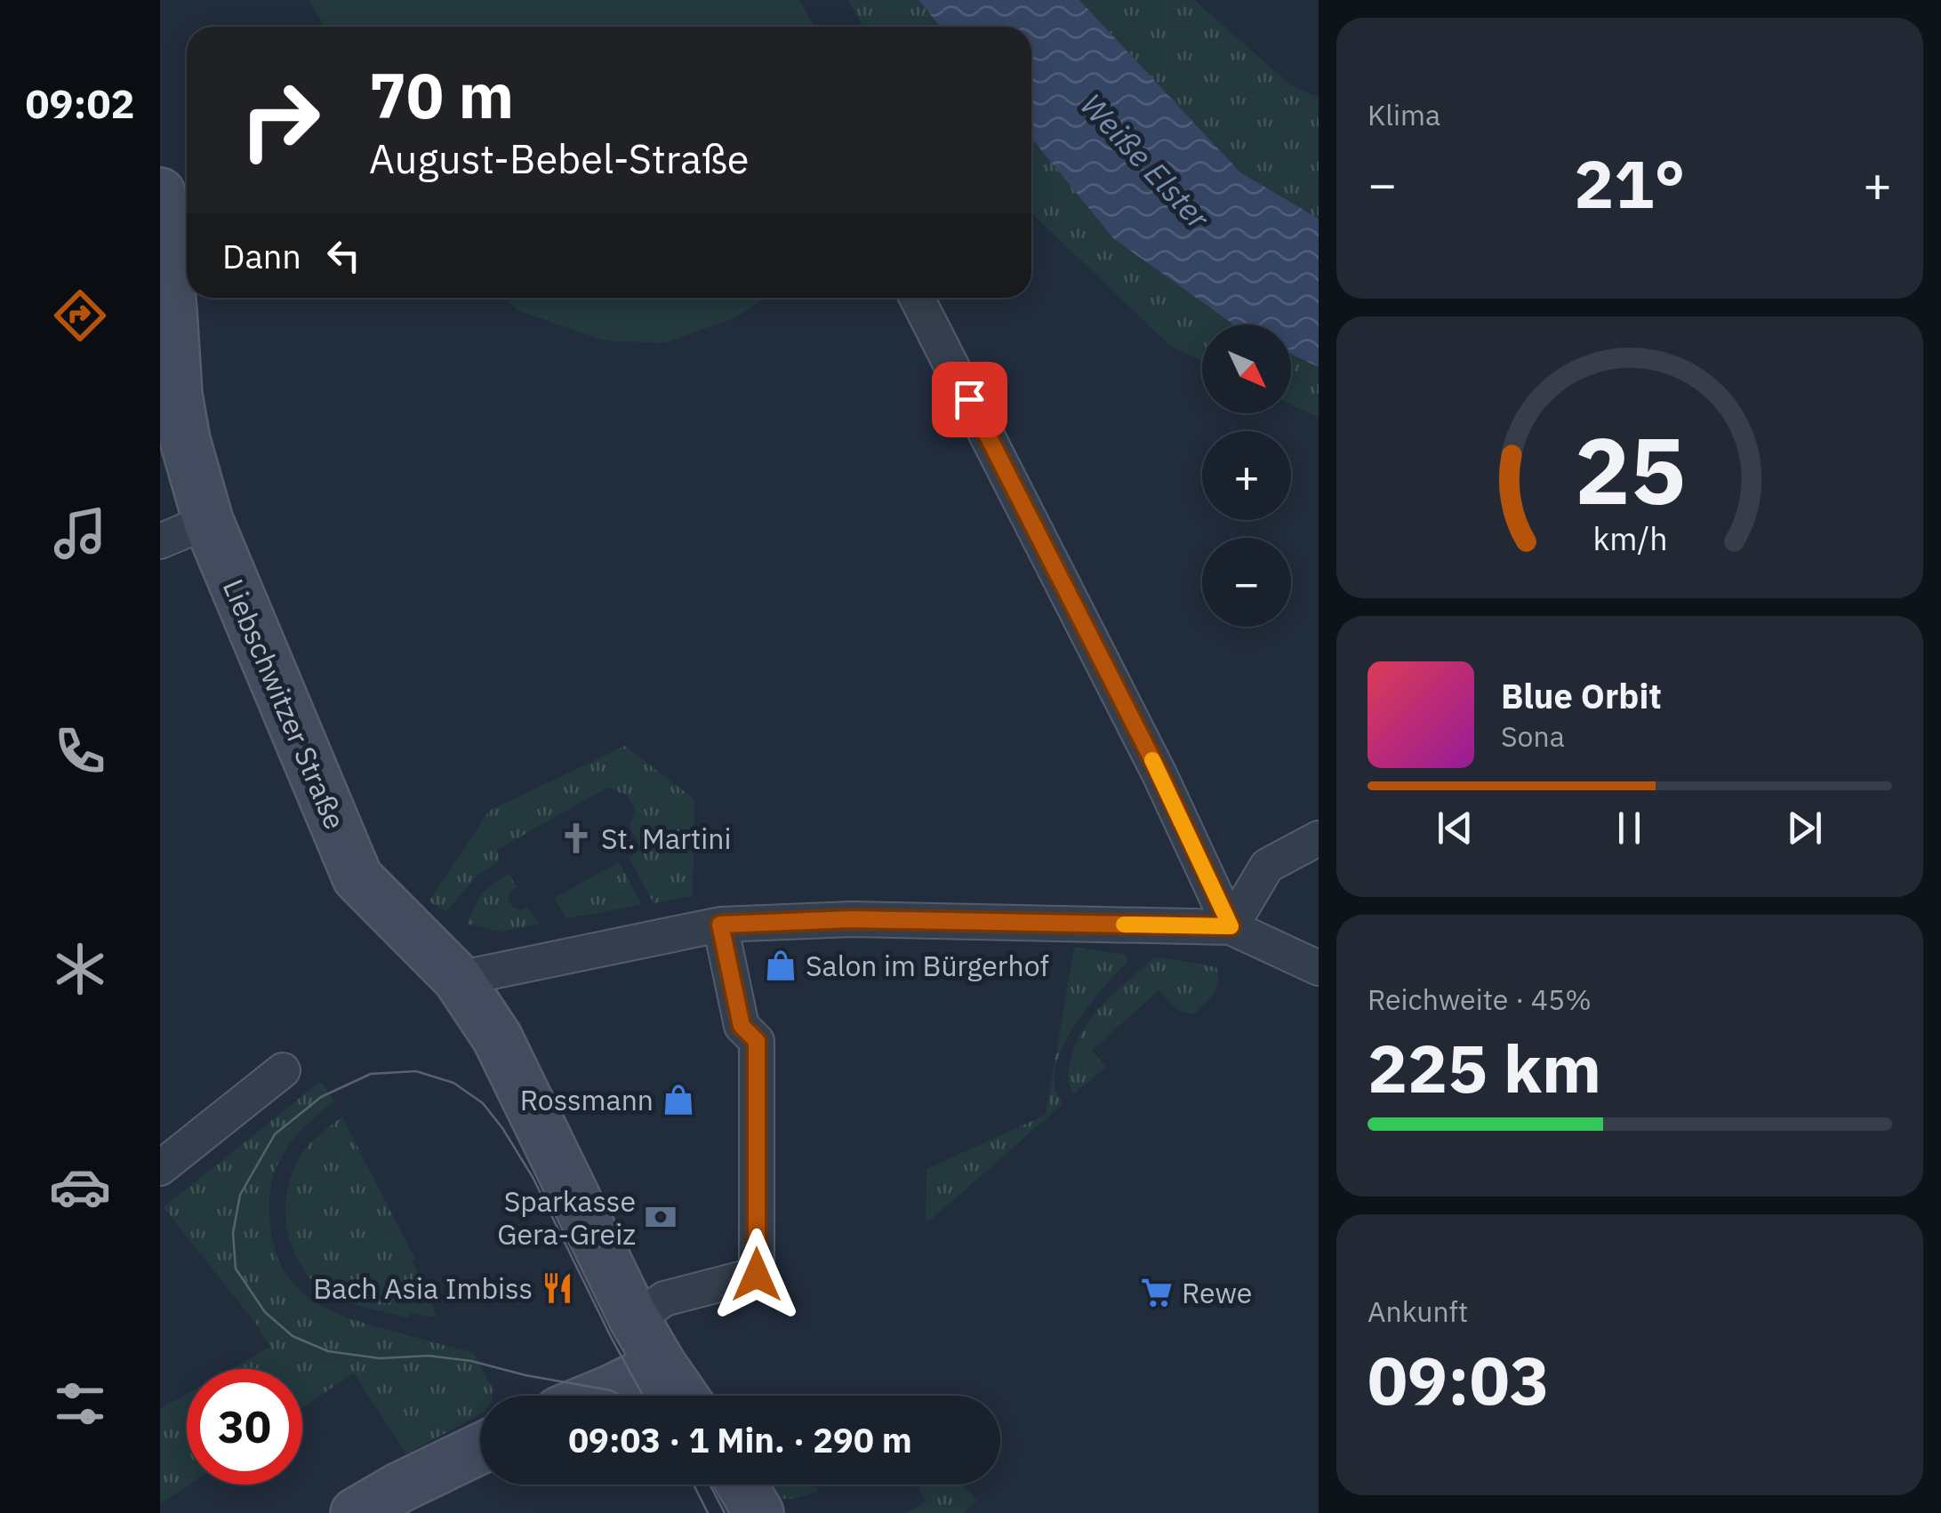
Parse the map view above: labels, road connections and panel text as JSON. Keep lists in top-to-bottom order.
{
  "streets": {
    "main road": ["Liebschwitzer Straße"]
  },
  "water": ["Weiße Elster"],
  "places": {
    "church": ["St. Martini"],
    "shop": ["Salon im Bürgerhof", "Rossmann"],
    "bank": ["Sparkasse Gera-Greiz"],
    "restaurant": ["Bach Asia Imbiss"],
    "supermarket": ["Rewe"]
  },
  "north": "bottom right",
  "page": {
    "tabs": "09:02",
    "tile": [
      "Klima",
      ["Reichweite · 45%", "225 km"],
      ["Ankunft", "09:03"]
    ],
    "turn": ["70 m", "August-Bebel-Straße"],
    "heat": ["−", "21°", "+"],
    "then": "Dann",
    "map_buttons": ["+", "−"],
    "song": ["Blue Orbit", "Sona"],
    "limit": "30",
    "trip": "09:03 · 1 Min. · 290 m",
    "gauge": ["25", "km/h"]
  }
}
